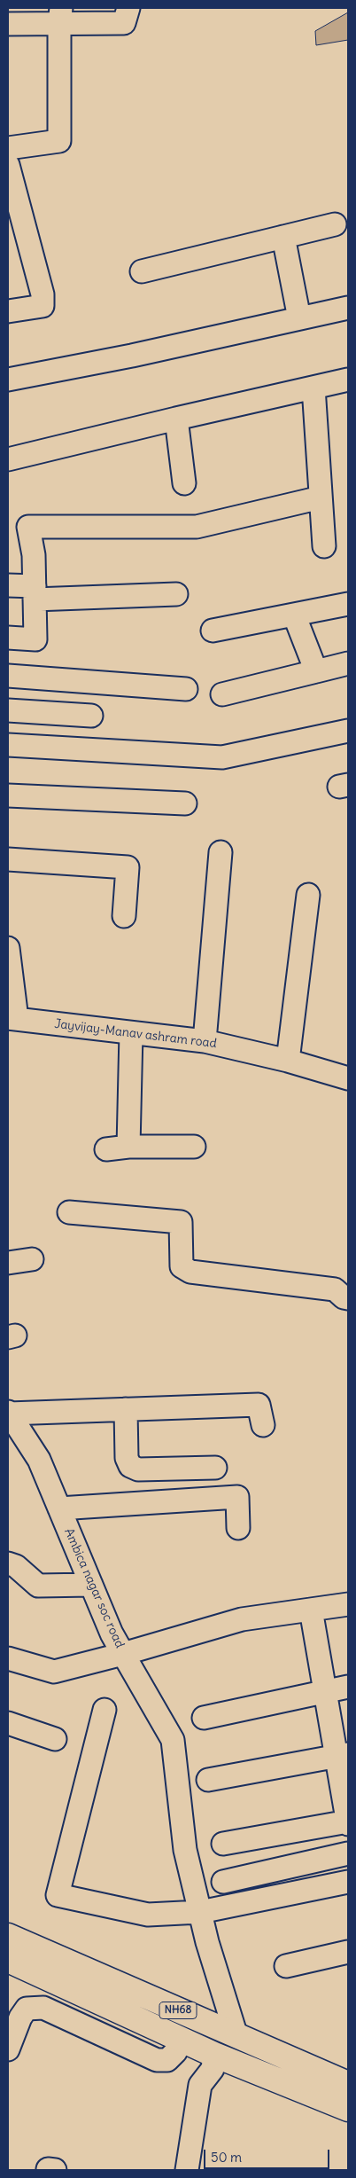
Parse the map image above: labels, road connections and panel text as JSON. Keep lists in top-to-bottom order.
{
  "streets": {
    "highway": ["NH68"],
    "street": ["Jayvijay-Manav ashram road", "Ambica nagar soc road"]
  },
  "scale_bar": "50 m"
}
